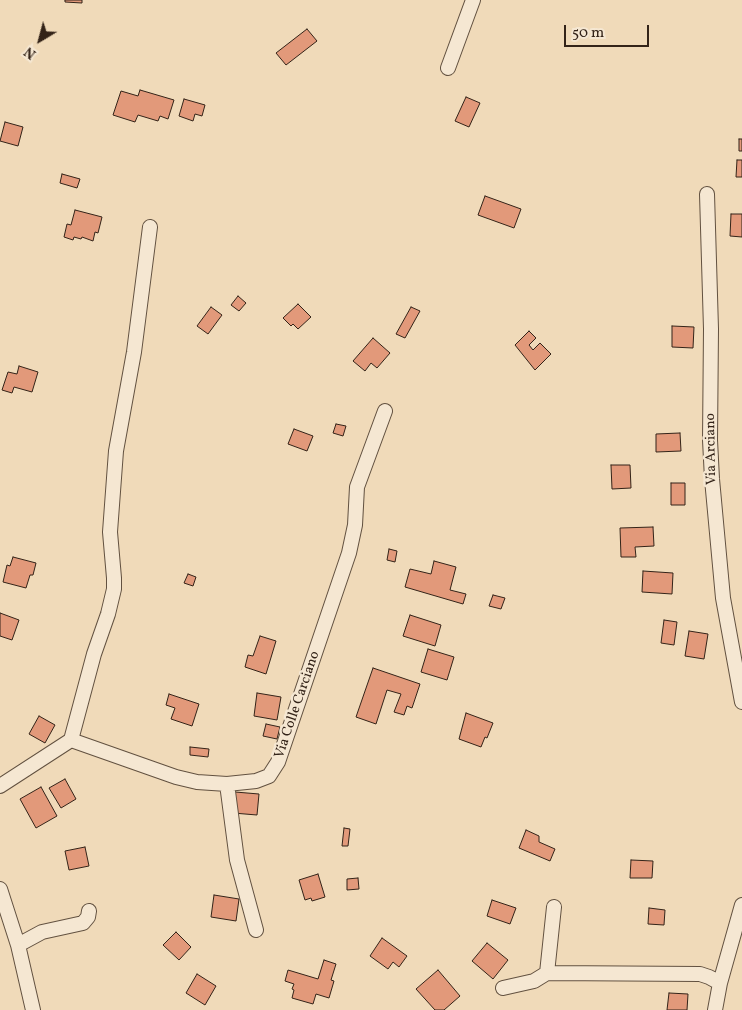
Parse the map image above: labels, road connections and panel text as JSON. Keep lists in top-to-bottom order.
{
  "streets": {
    "street": ["Via Arciano", "Via Colle Carciano"]
  },
  "scale_bar": "50 m",
  "north": "bottom left"
}
